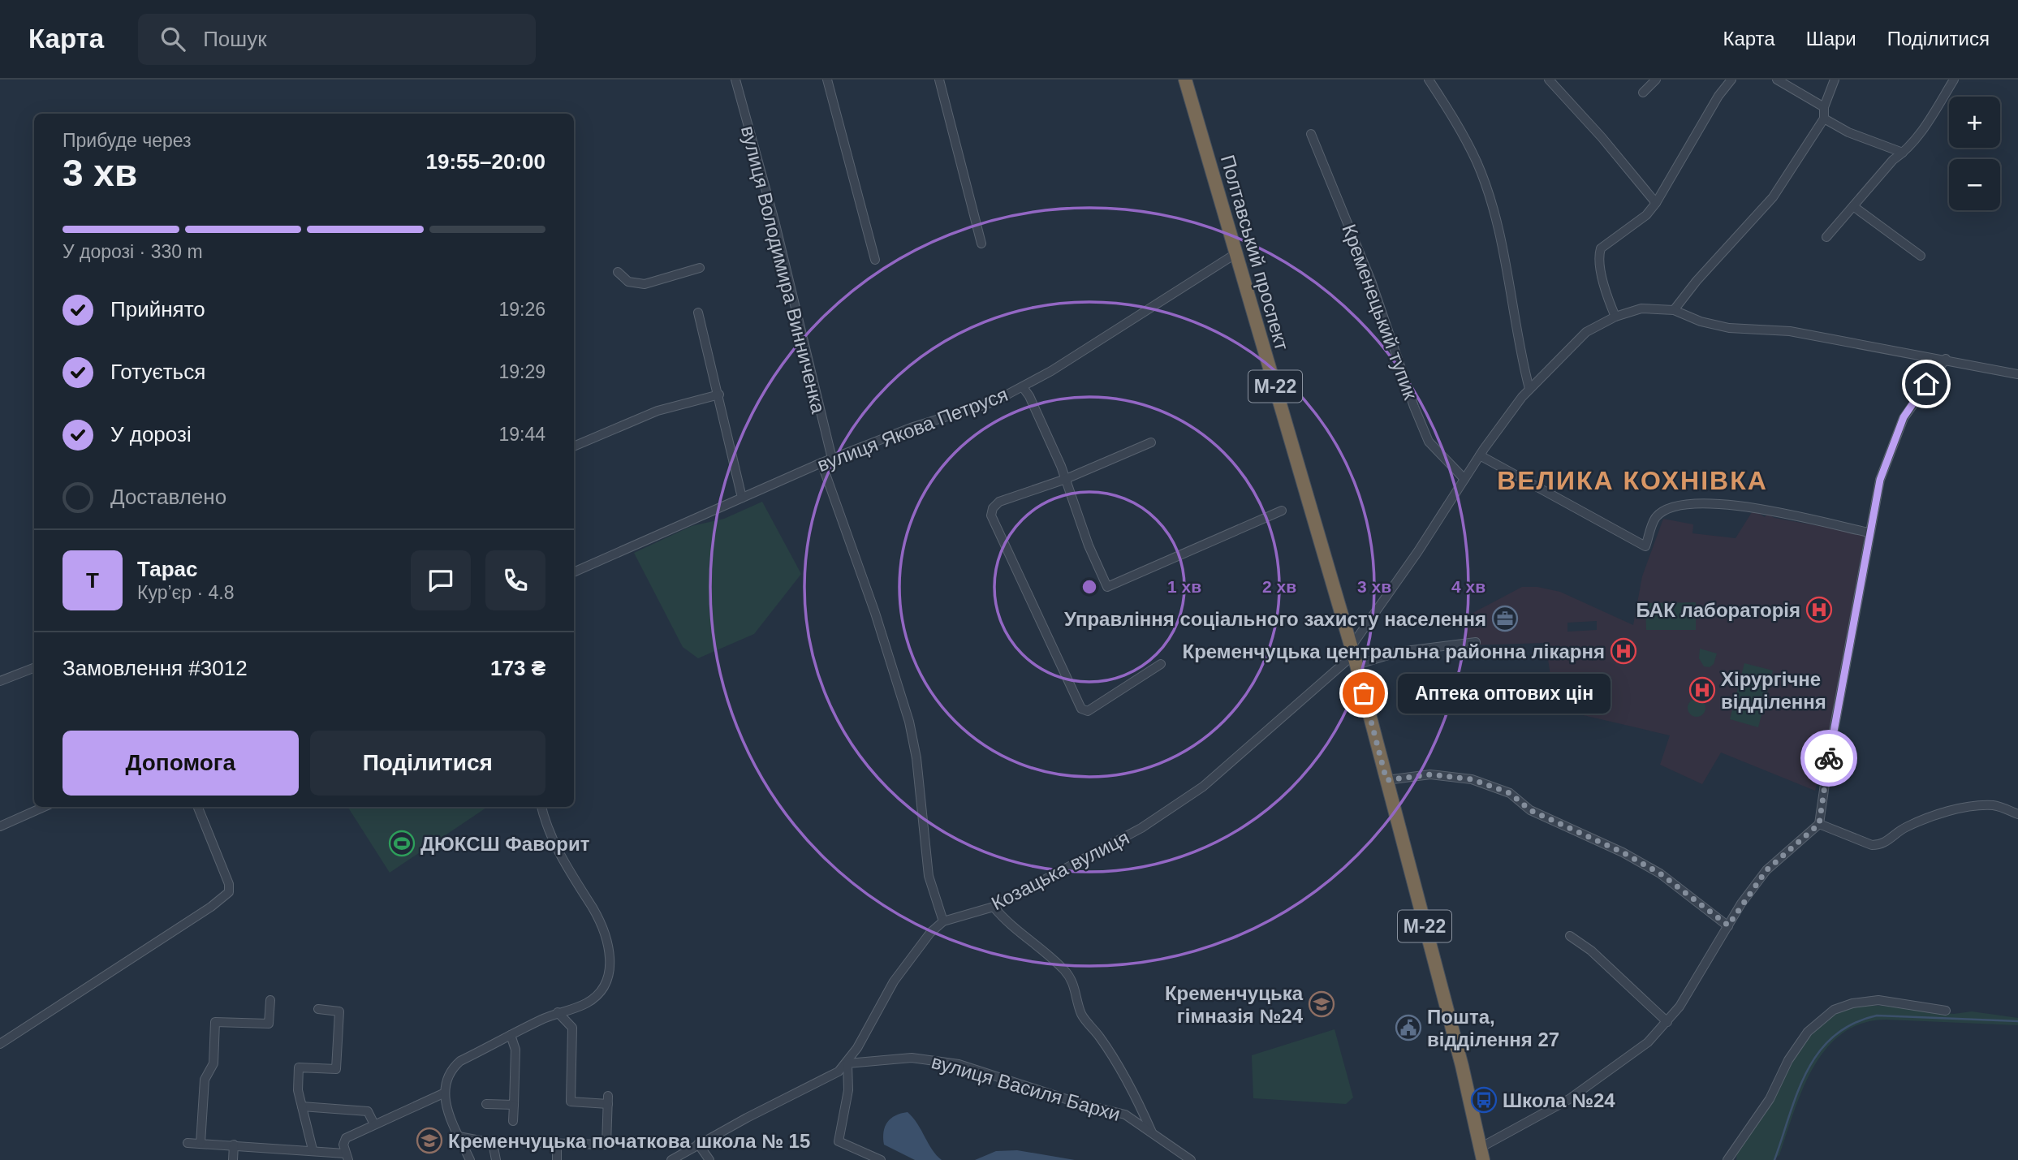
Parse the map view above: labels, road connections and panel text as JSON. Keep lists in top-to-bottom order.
{
  "streets": {
    "highway": ["Полтавський проспект", "М-22"],
    "street": [
      "вулиця Володимира Винниченка",
      "Кременецький тупик",
      "вулиця Якова Петруся",
      "Козацька вулиця",
      "вулиця Василя Бархи"
    ]
  },
  "crossings": [
    ["Полтавський проспект", "вулиця Якова Петруся"],
    ["Полтавський проспект", "Козацька вулиця"],
    ["вулиця Володимира Винниченка", "вулиця Якова Петруся"],
    ["Козацька вулиця", "вулиця Василя Бархи"]
  ],
  "districts": ["ВЕЛИКА КОХНІВКА"],
  "places": {
    "hospital": ["БАК лабораторія", "Кременчуцька центральна районна лікарня", "Хірургічне відділення"],
    "office": ["Управління соціального захисту населення"],
    "other": ["Аптека оптових цін"],
    "sports": ["ДЮКСШ Фаворит"],
    "school or university": ["Кременчуцька гімназія №24", "Кременчуцька початкова школа № 15"],
    "public building": ["Пошта, відділення 27"],
    "bus stop": ["Школа №24"]
  },
  "page": {
    "header": "Карта",
    "search": "Пошук",
    "nav": ["Карта", "Шари", "Поділитися"],
    "map_buttons": ["+", "−"],
    "heading": ["3 хв", "Прибуде через", "19:55–20:00"],
    "panel": [
      "Тарас",
      "Кур’єр · 4.8",
      "Замовлення #3012",
      "173 ₴"
    ],
    "bar": "У дорозі · 330 m",
    "list": [
      ["Прийнято", "19:26"],
      ["Готується", "19:29"],
      ["У дорозі", "19:44"],
      "Доставлено"
    ],
    "round": "Т",
    "bubble": "Аптека оптових цін",
    "buttons": ["Допомога", "Поділитися"]
  },
  "rings": [
    "1 хв",
    "2 хв",
    "3 хв",
    "4 хв"
  ]
}
